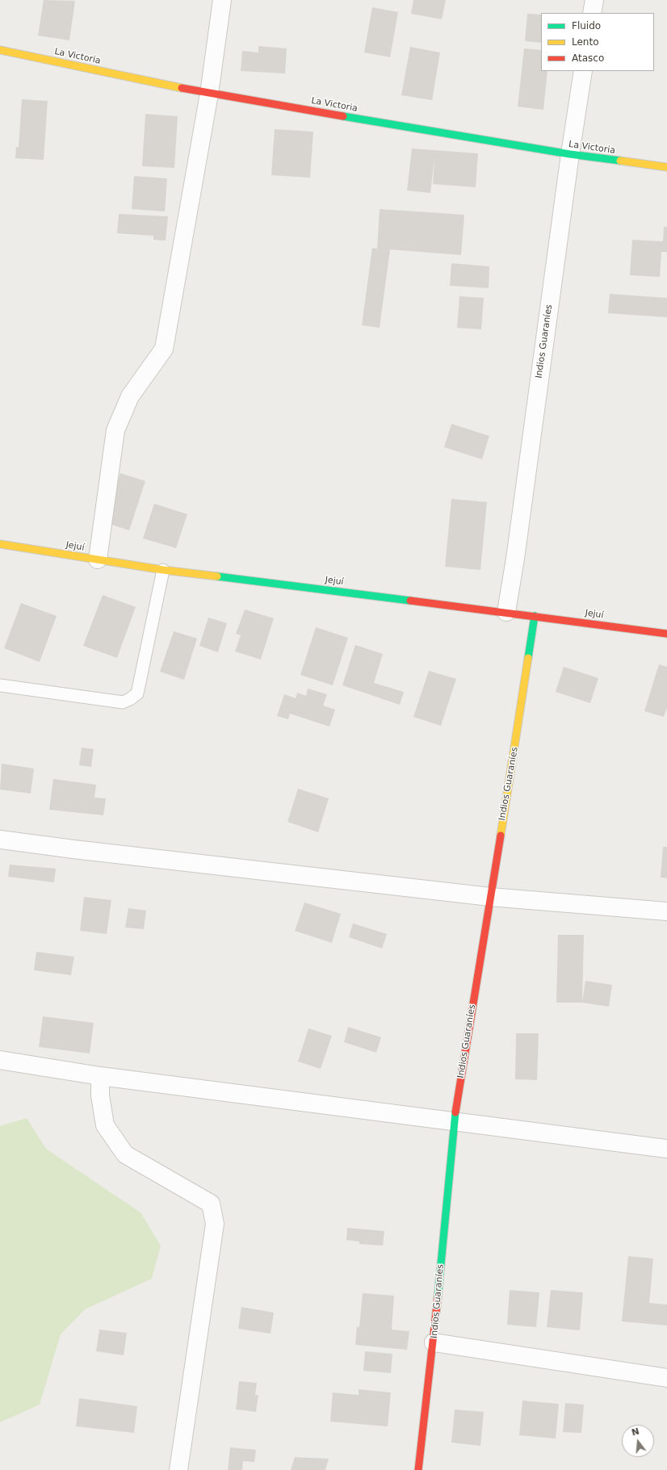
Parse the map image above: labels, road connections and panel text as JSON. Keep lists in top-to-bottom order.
{
  "streets": {
    "street": ["La Victoria", "Indios Guaraníes", "Jejuí"]
  },
  "crossings": [
    ["La Victoria", "Indios Guaraníes"],
    ["Indios Guaraníes", "Jejuí"]
  ],
  "legend": ["Fluido", "Lento", "Atasco"],
  "north": "top"
}
